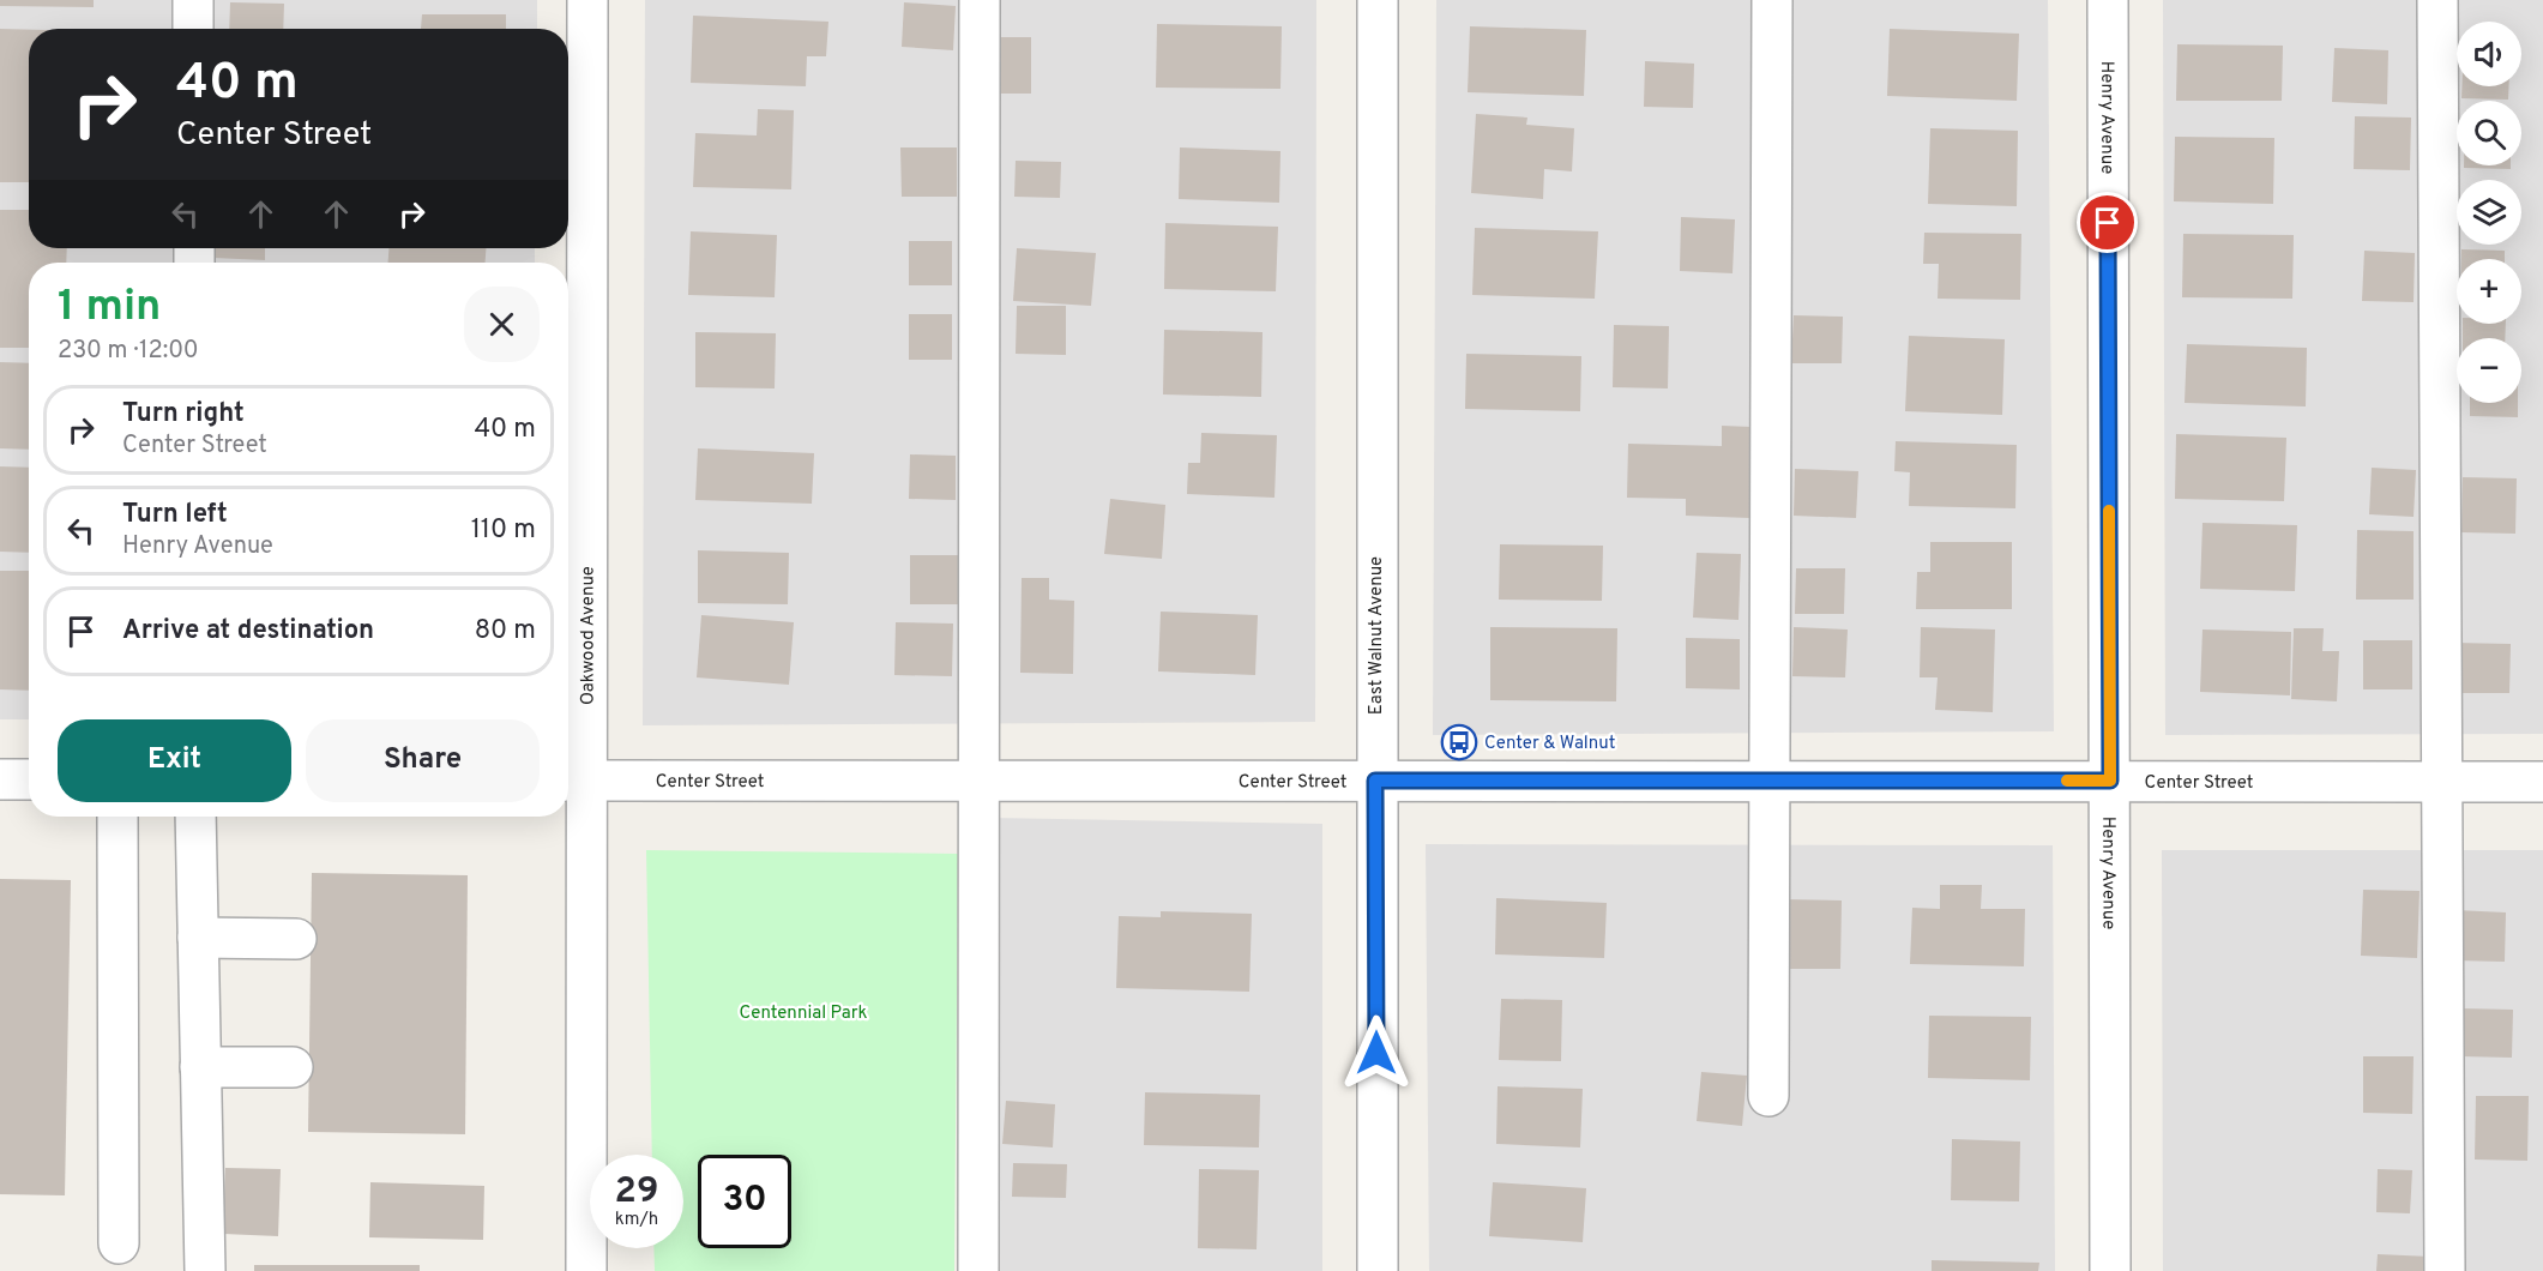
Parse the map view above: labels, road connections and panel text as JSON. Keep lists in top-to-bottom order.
{
  "streets": {
    "street": [
      "Henry Avenue",
      "Oakwood Avenue",
      "East Walnut Avenue",
      "Center Street"
    ]
  },
  "crossings": [
    ["Henry Avenue", "Center Street"],
    ["Oakwood Avenue", "Center Street"],
    ["East Walnut Avenue", "Center Street"]
  ],
  "parks": ["Centennial Park"],
  "places": {
    "bus stop": ["Center & Walnut"]
  },
  "page": {
    "map_buttons": ["+", "−"],
    "turn": ["40 m", "Center Street"],
    "heading": ["1 min", "230 m · 12:00"],
    "list": [
      {
        "name": "Turn right",
        "note": "Center Street",
        "value": "40 m"
      },
      {
        "name": "Turn left",
        "note": "Henry Avenue",
        "value": "110 m"
      },
      {
        "name": "Arrive at destination",
        "value": "80 m"
      }
    ],
    "buttons": ["Exit", "Share"],
    "speed": "29 km/h",
    "limit": "30"
  }
}
